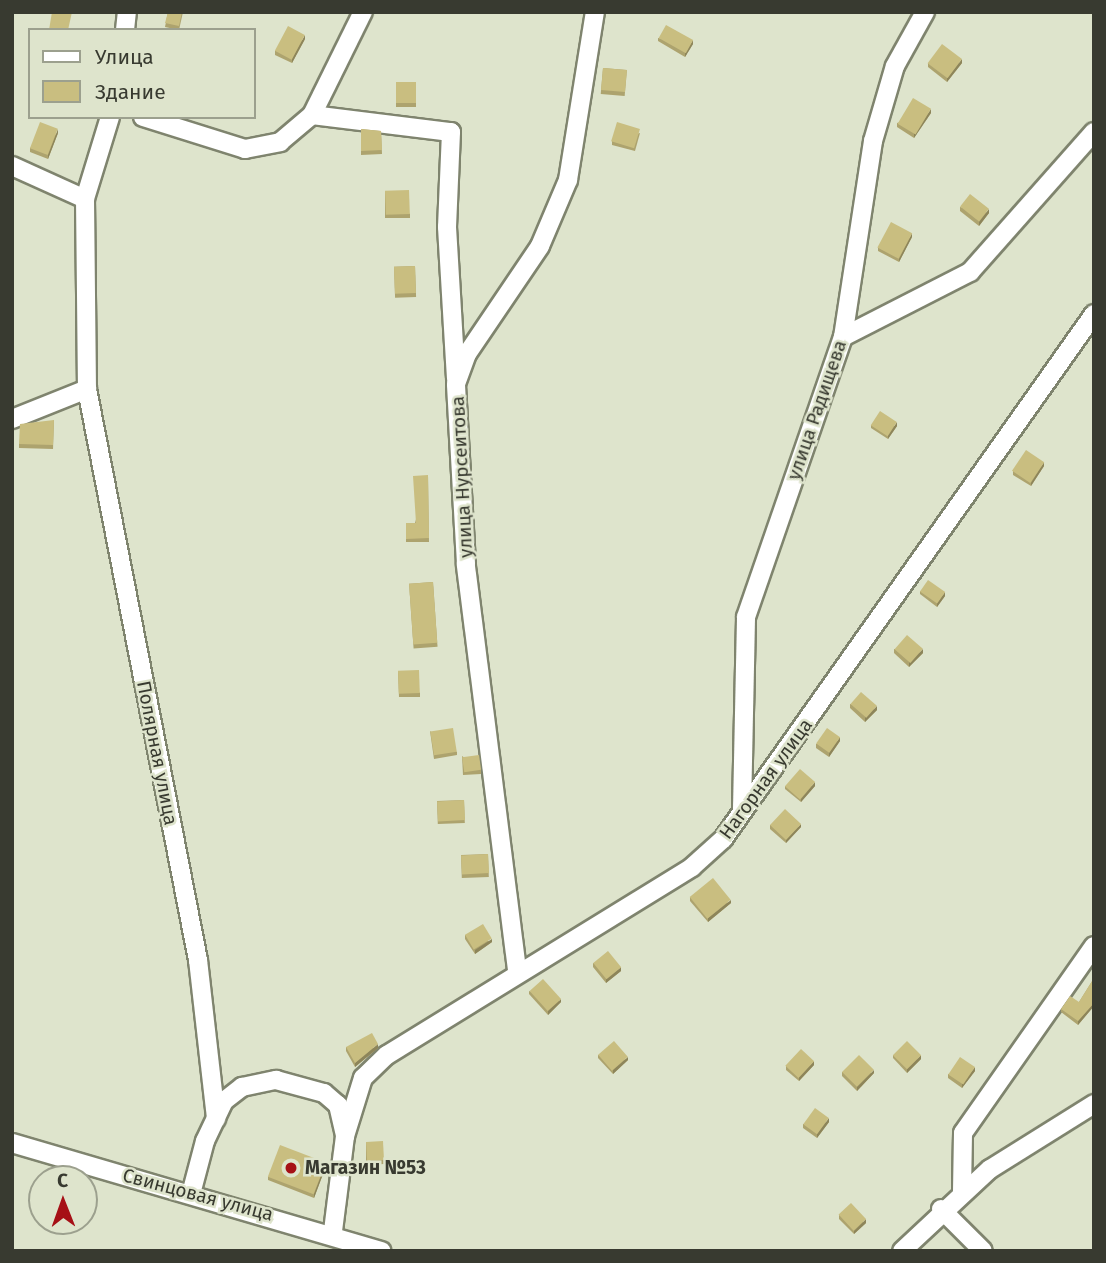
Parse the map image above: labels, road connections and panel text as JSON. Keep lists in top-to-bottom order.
{
  "streets": {
    "street": [
      "улица Радищева",
      "улица Нурсеитова",
      "Полярная улица",
      "Нагорная улица",
      "Свинцовая улица"
    ]
  },
  "crossings": [
    ["улица Радищева", "Нагорная улица"],
    ["улица Нурсеитова", "Нагорная улица"]
  ],
  "places": ["Магазин №53"],
  "legend": ["Улица", "Здание"],
  "north": "top"
}
